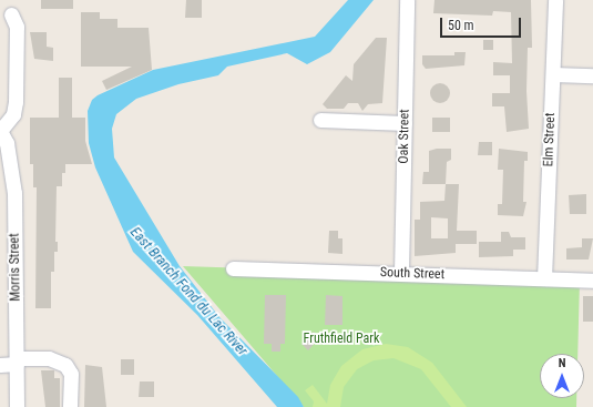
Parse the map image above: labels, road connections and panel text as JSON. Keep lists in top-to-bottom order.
{
  "streets": {
    "street": [
      "Oak Street",
      "Elm Street",
      "Morris Street",
      "South Street"
    ]
  },
  "crossings": [
    ["Oak Street", "South Street"],
    ["Elm Street", "South Street"]
  ],
  "water": ["East Branch Fond du Lac River"],
  "parks": ["Fruthfield Park"],
  "scale_bar": "50 m",
  "north": "top"
}
